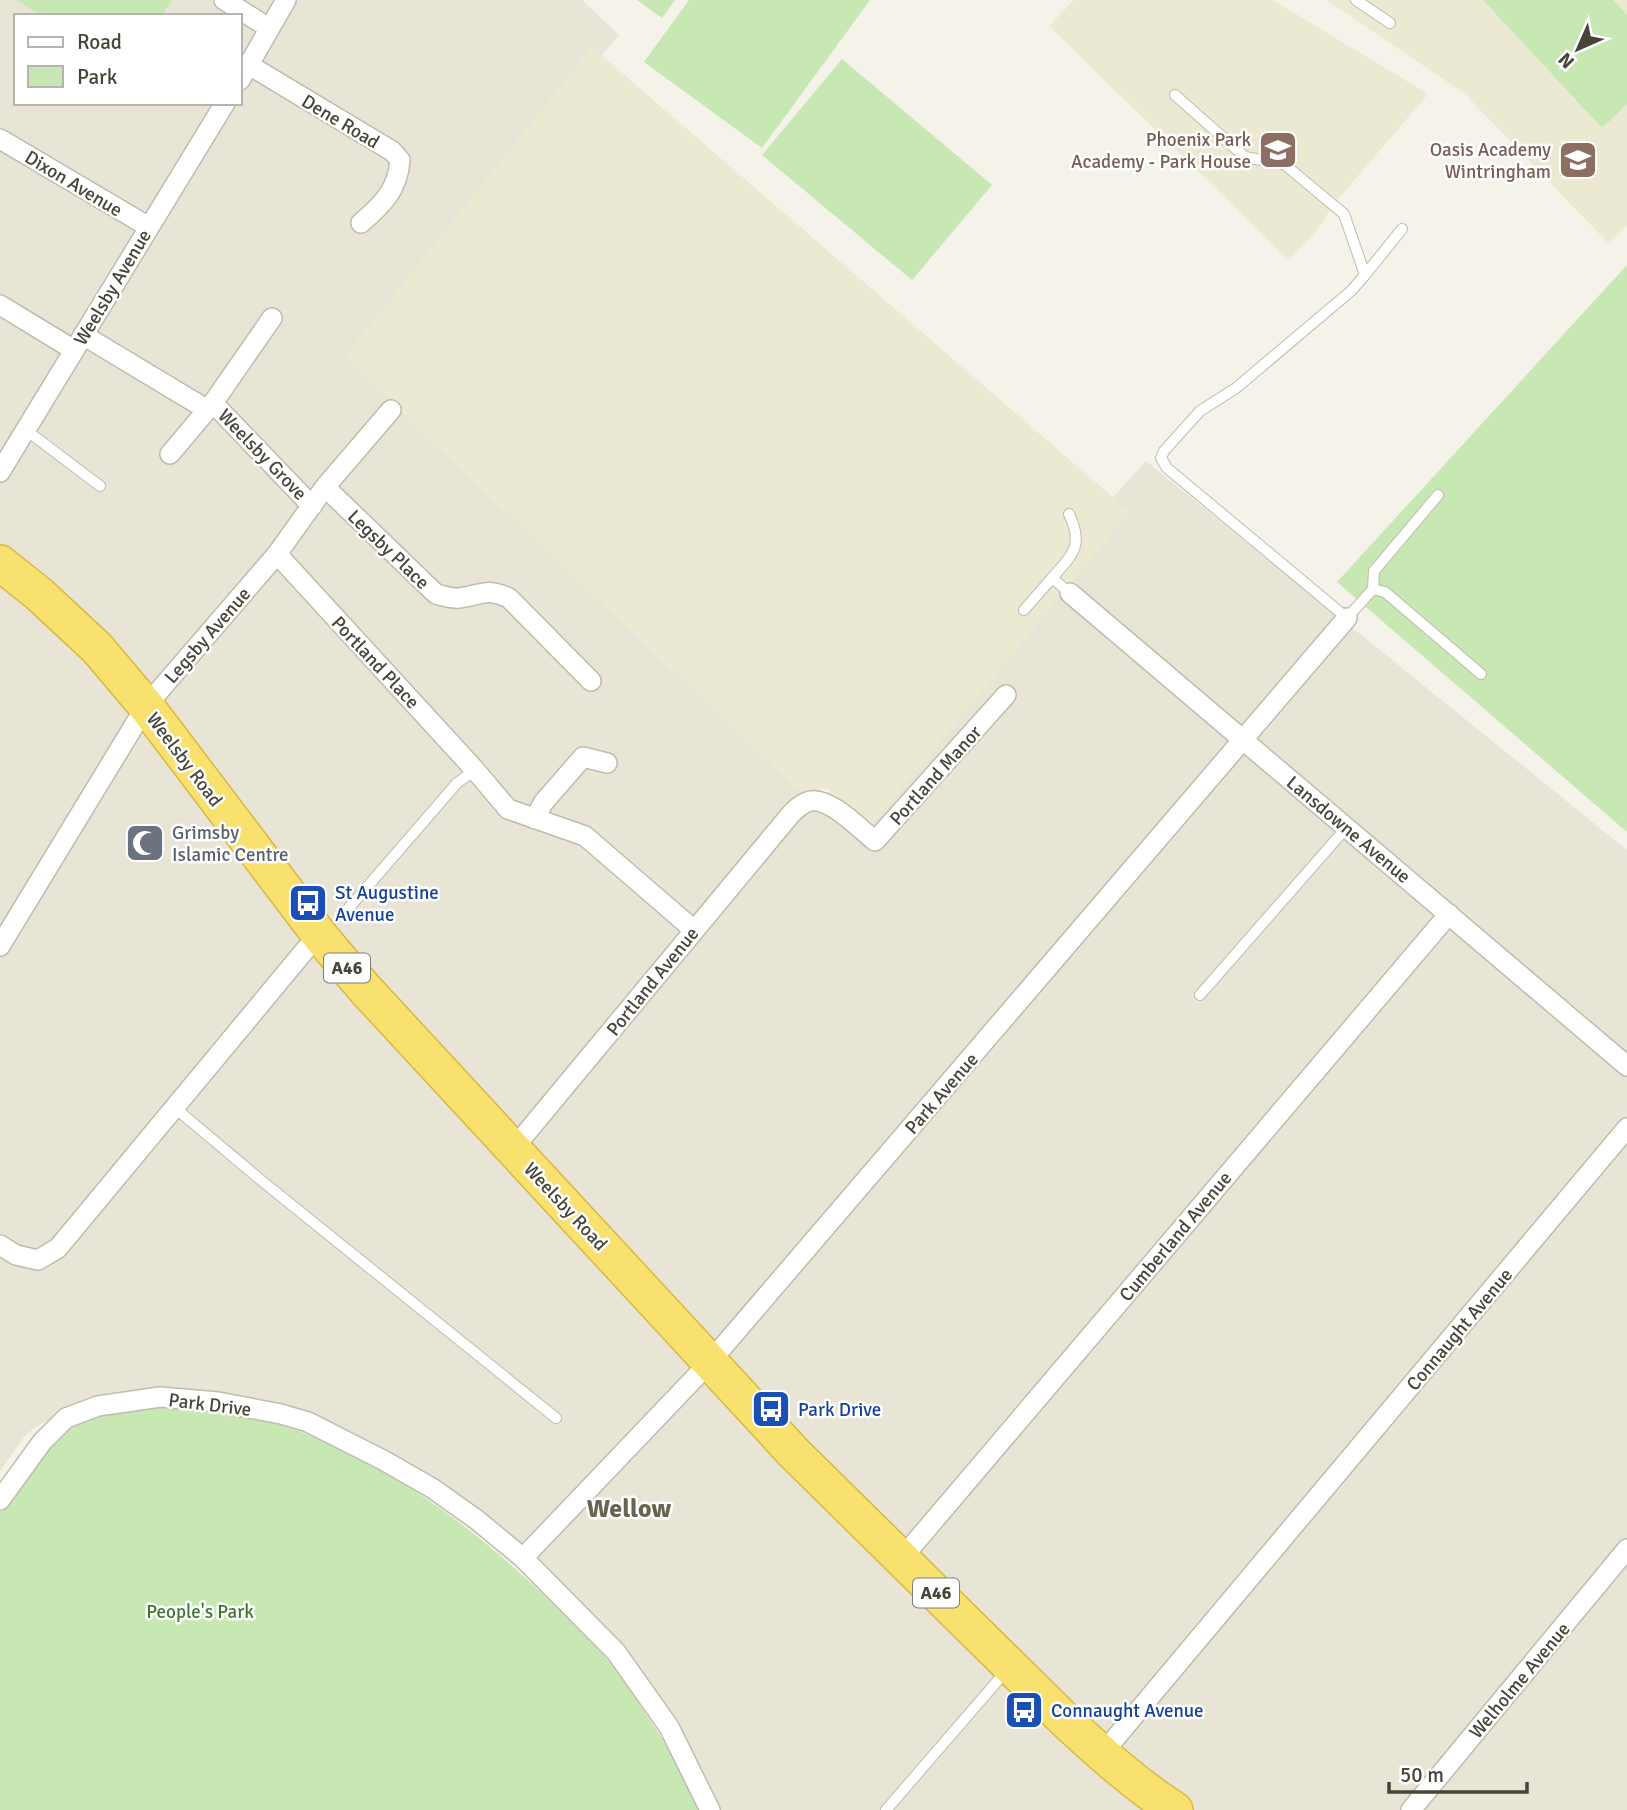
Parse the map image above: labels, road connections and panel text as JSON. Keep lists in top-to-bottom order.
{
  "streets": {
    "highway": ["Weelsby Road", "A46"],
    "street": [
      "Dene Road",
      "Dixon Avenue",
      "Weelsby Avenue",
      "Weelsby Grove",
      "Legsby Place",
      "Legsby Avenue",
      "Portland Place",
      "Portland Manor",
      "Lansdowne Avenue",
      "Portland Avenue",
      "Park Avenue",
      "Cumberland Avenue",
      "Connaught Avenue",
      "Park Drive",
      "Welholme Avenue"
    ]
  },
  "crossings": [
    ["Dixon Avenue", "Weelsby Avenue"],
    ["Weelsby Avenue", "Weelsby Grove"],
    ["Weelsby Grove", "Legsby Avenue"],
    ["Legsby Place", "Legsby Avenue"],
    ["Legsby Avenue", "Portland Place"],
    ["Legsby Avenue", "Weelsby Road"],
    ["Portland Place", "Portland Avenue"],
    ["Weelsby Road", "Portland Avenue"],
    ["Weelsby Road", "Park Avenue"],
    ["Weelsby Road", "Cumberland Avenue"],
    ["Weelsby Road", "Connaught Avenue"],
    ["Portland Manor", "Portland Avenue"],
    ["Lansdowne Avenue", "Park Avenue"],
    ["Lansdowne Avenue", "Cumberland Avenue"],
    ["Park Avenue", "Park Drive"]
  ],
  "districts": ["Wellow"],
  "parks": ["People's Park"],
  "places": {
    "school or university": ["Phoenix Park Academy - Park House", "Oasis Academy Wintringham"],
    "mosque": ["Grimsby Islamic Centre"],
    "bus stop": ["St Augustine Avenue", "Park Drive", "Connaught Avenue"]
  },
  "legend": ["Road", "Park"],
  "scale_bar": "50 m",
  "north": "bottom left"
}
